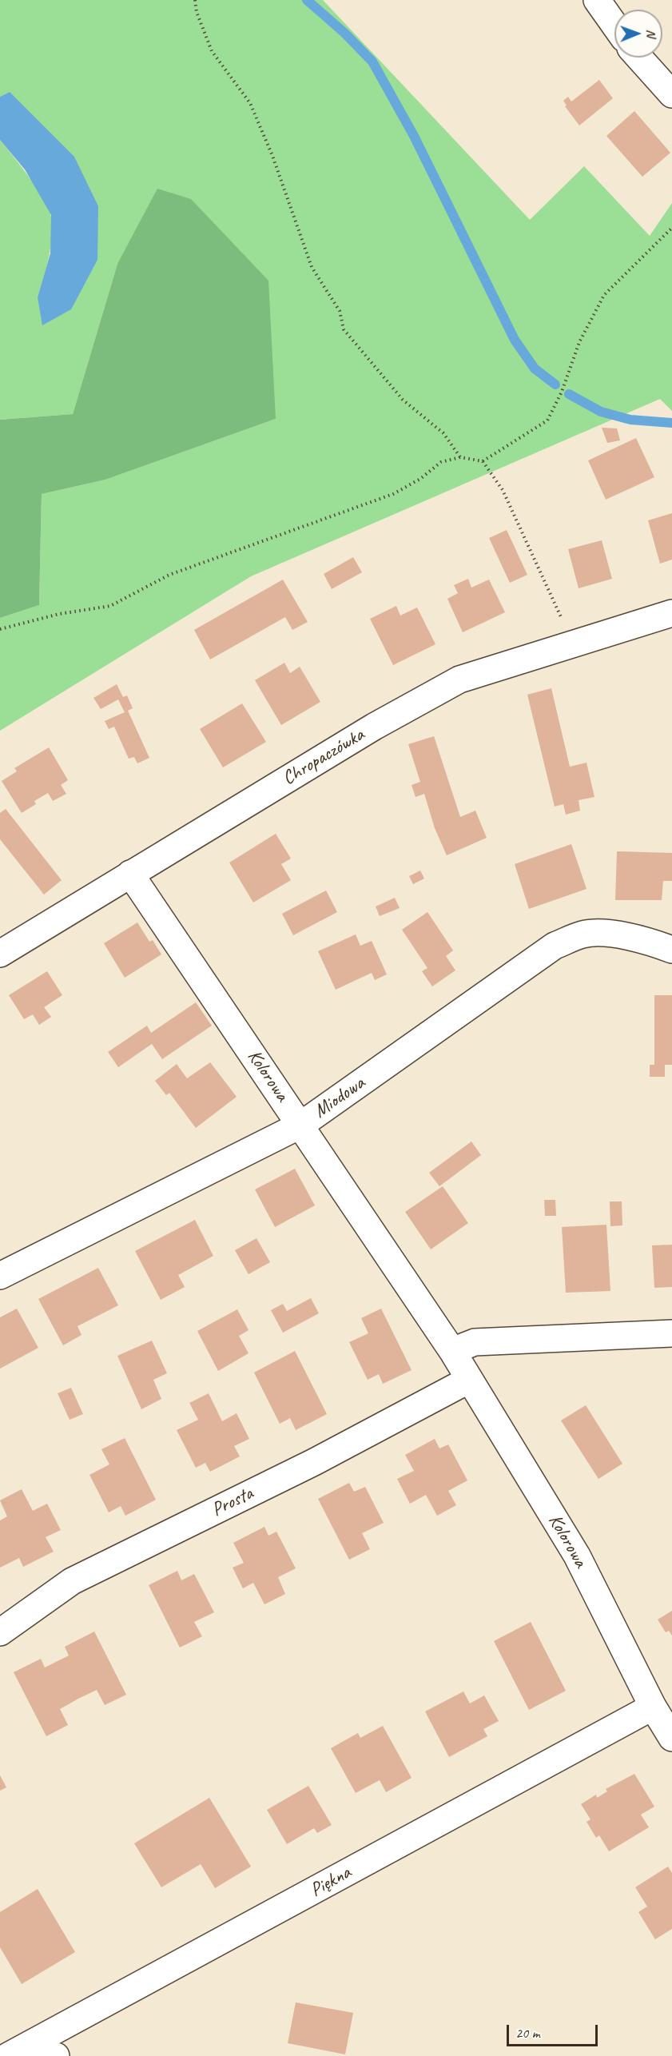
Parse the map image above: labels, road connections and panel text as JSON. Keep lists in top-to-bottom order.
{
  "streets": {
    "street": [
      "Chropaczówka",
      "Kolorowa",
      "Miodowa",
      "Prosta",
      "Piękna"
    ]
  },
  "crossings": [
    ["Chropaczówka", "Kolorowa"],
    ["Kolorowa", "Miodowa"],
    ["Kolorowa", "Prosta"],
    ["Kolorowa", "Piękna"]
  ],
  "scale_bar": "20 m",
  "north": "right"
}
